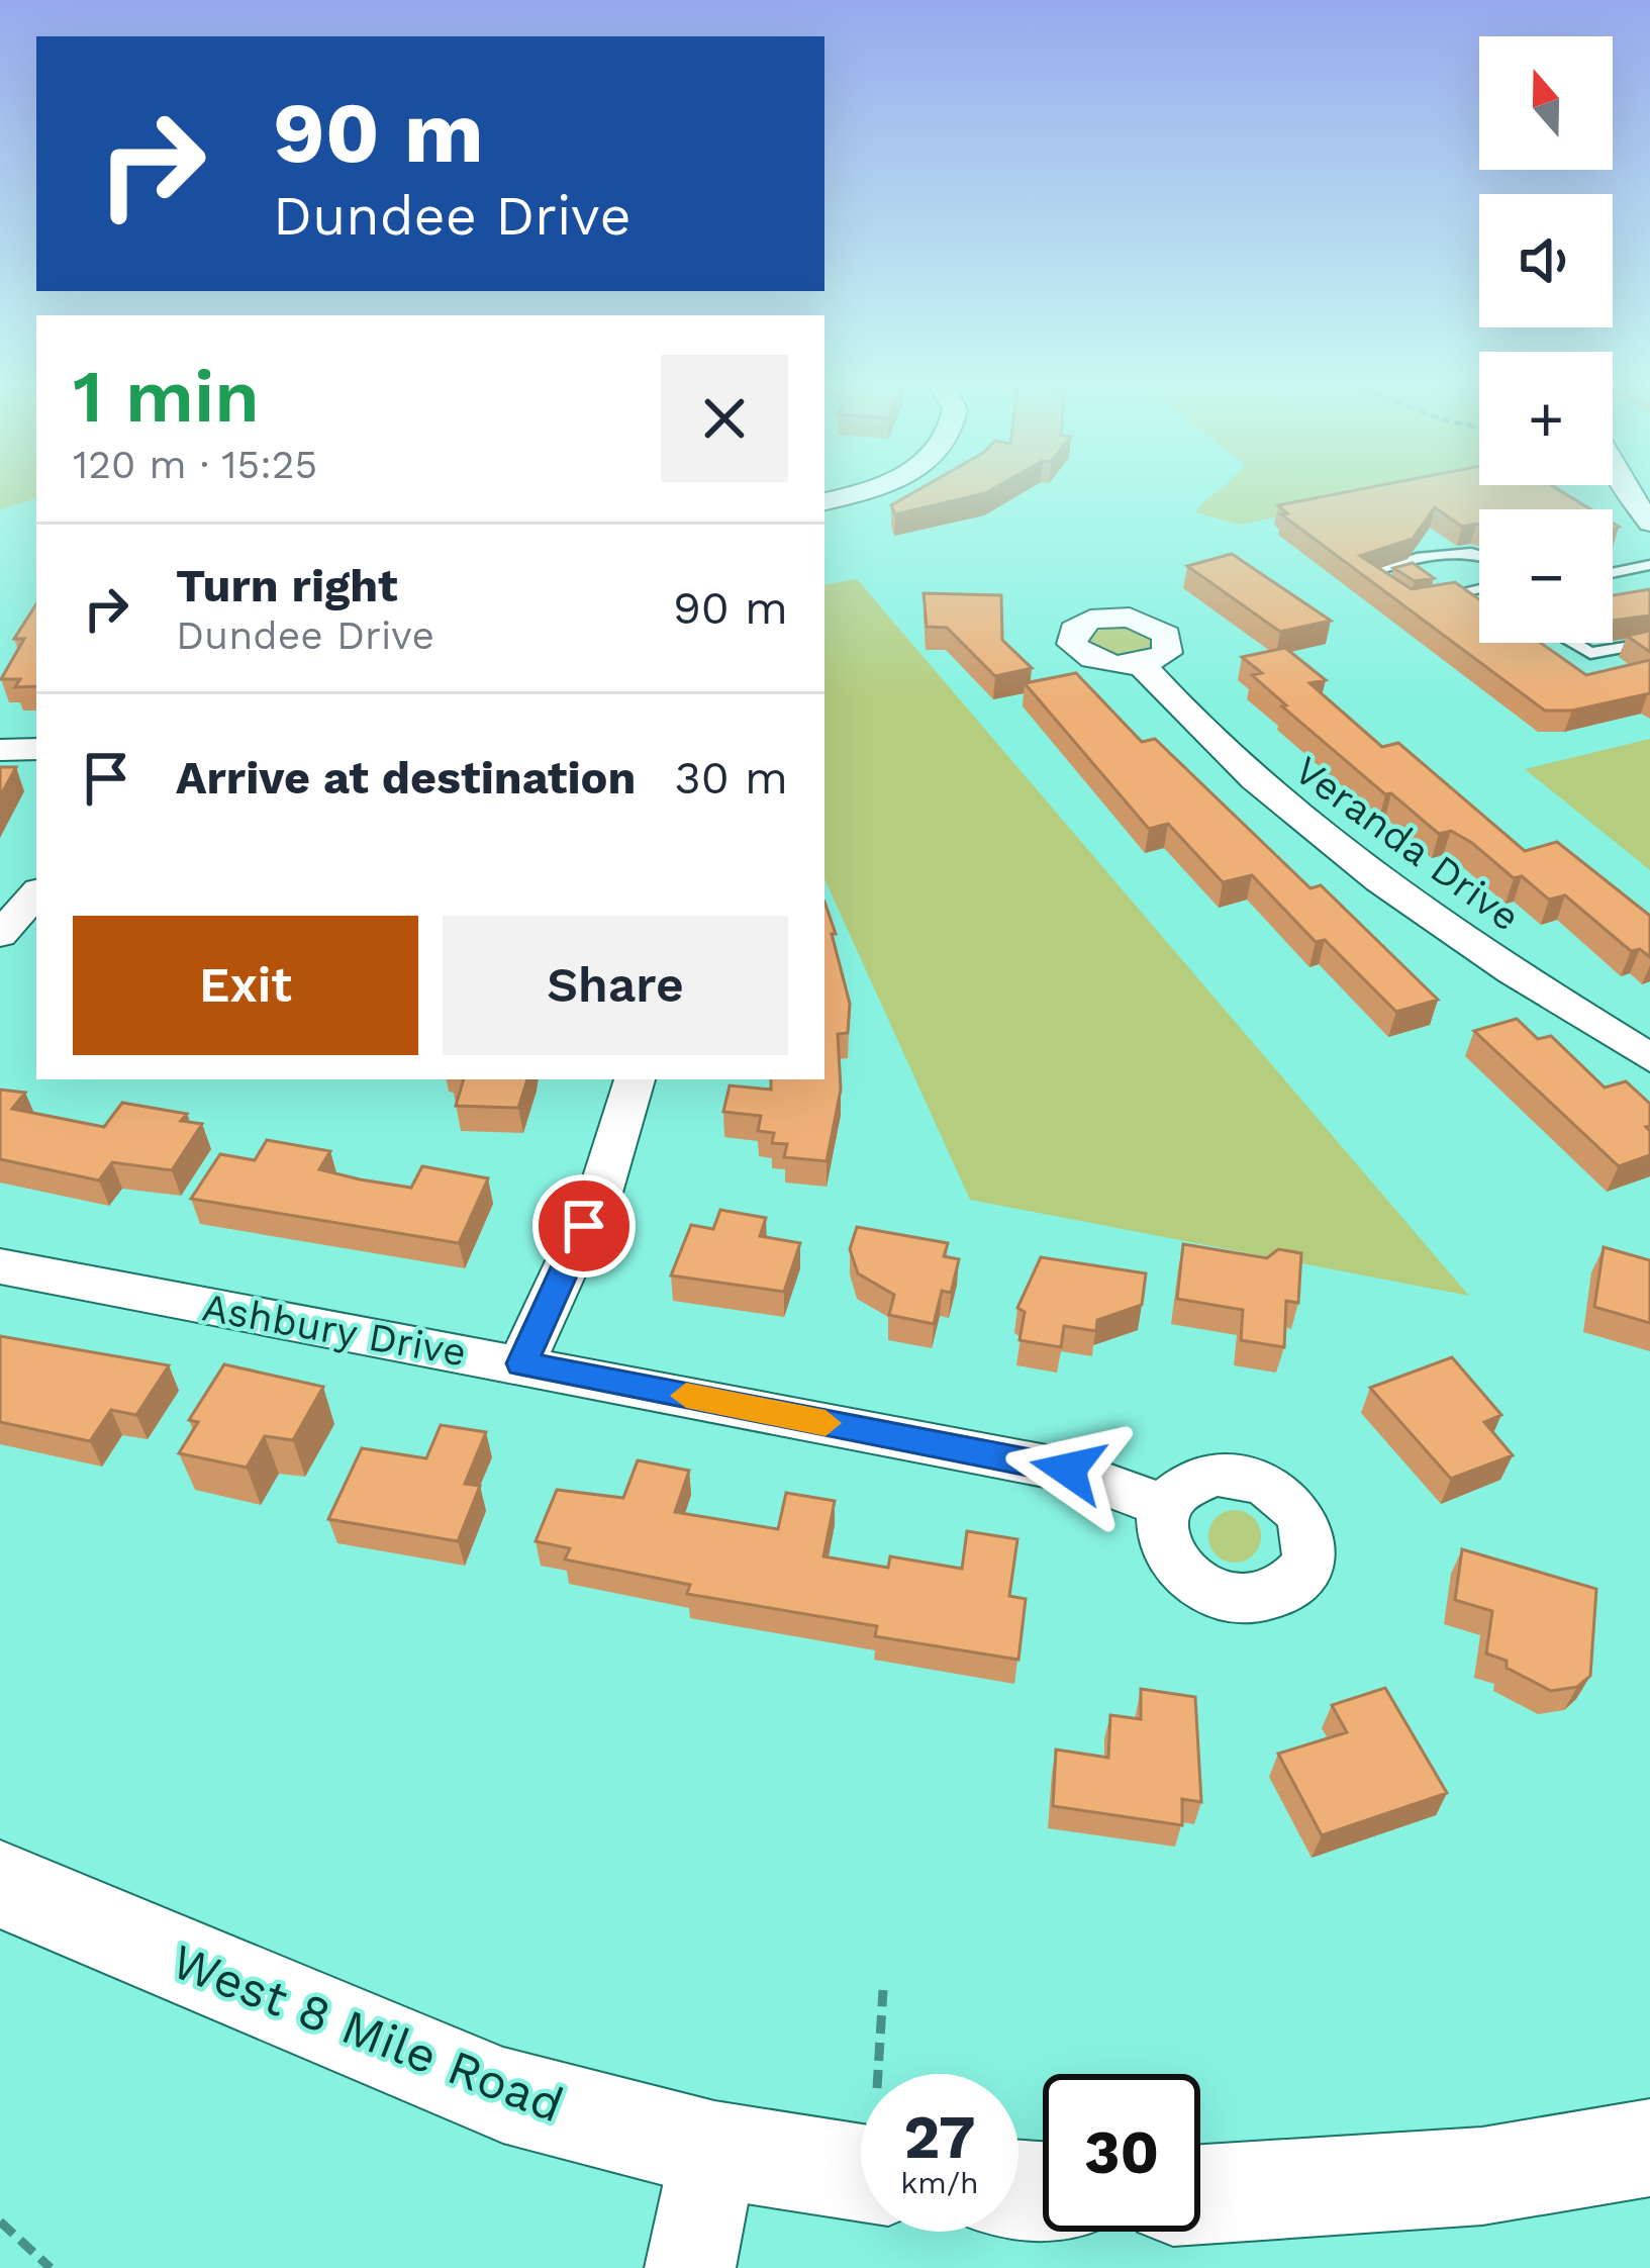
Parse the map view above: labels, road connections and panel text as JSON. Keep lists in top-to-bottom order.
{
  "streets": {
    "main road": ["West 8 Mile Road"],
    "street": ["Veranda Drive", "Ashbury Drive"]
  },
  "north": "top",
  "page": {
    "map_buttons": ["+", "−"],
    "turn": ["90 m", "Dundee Drive"],
    "heading": ["1 min", "120 m · 15:25"],
    "list": [
      {
        "name": "Turn right",
        "note": "Dundee Drive",
        "value": "90 m"
      },
      {
        "name": "Arrive at destination",
        "value": "30 m"
      }
    ],
    "buttons": ["Exit", "Share"],
    "speed": "27 km/h",
    "limit": "30"
  }
}
